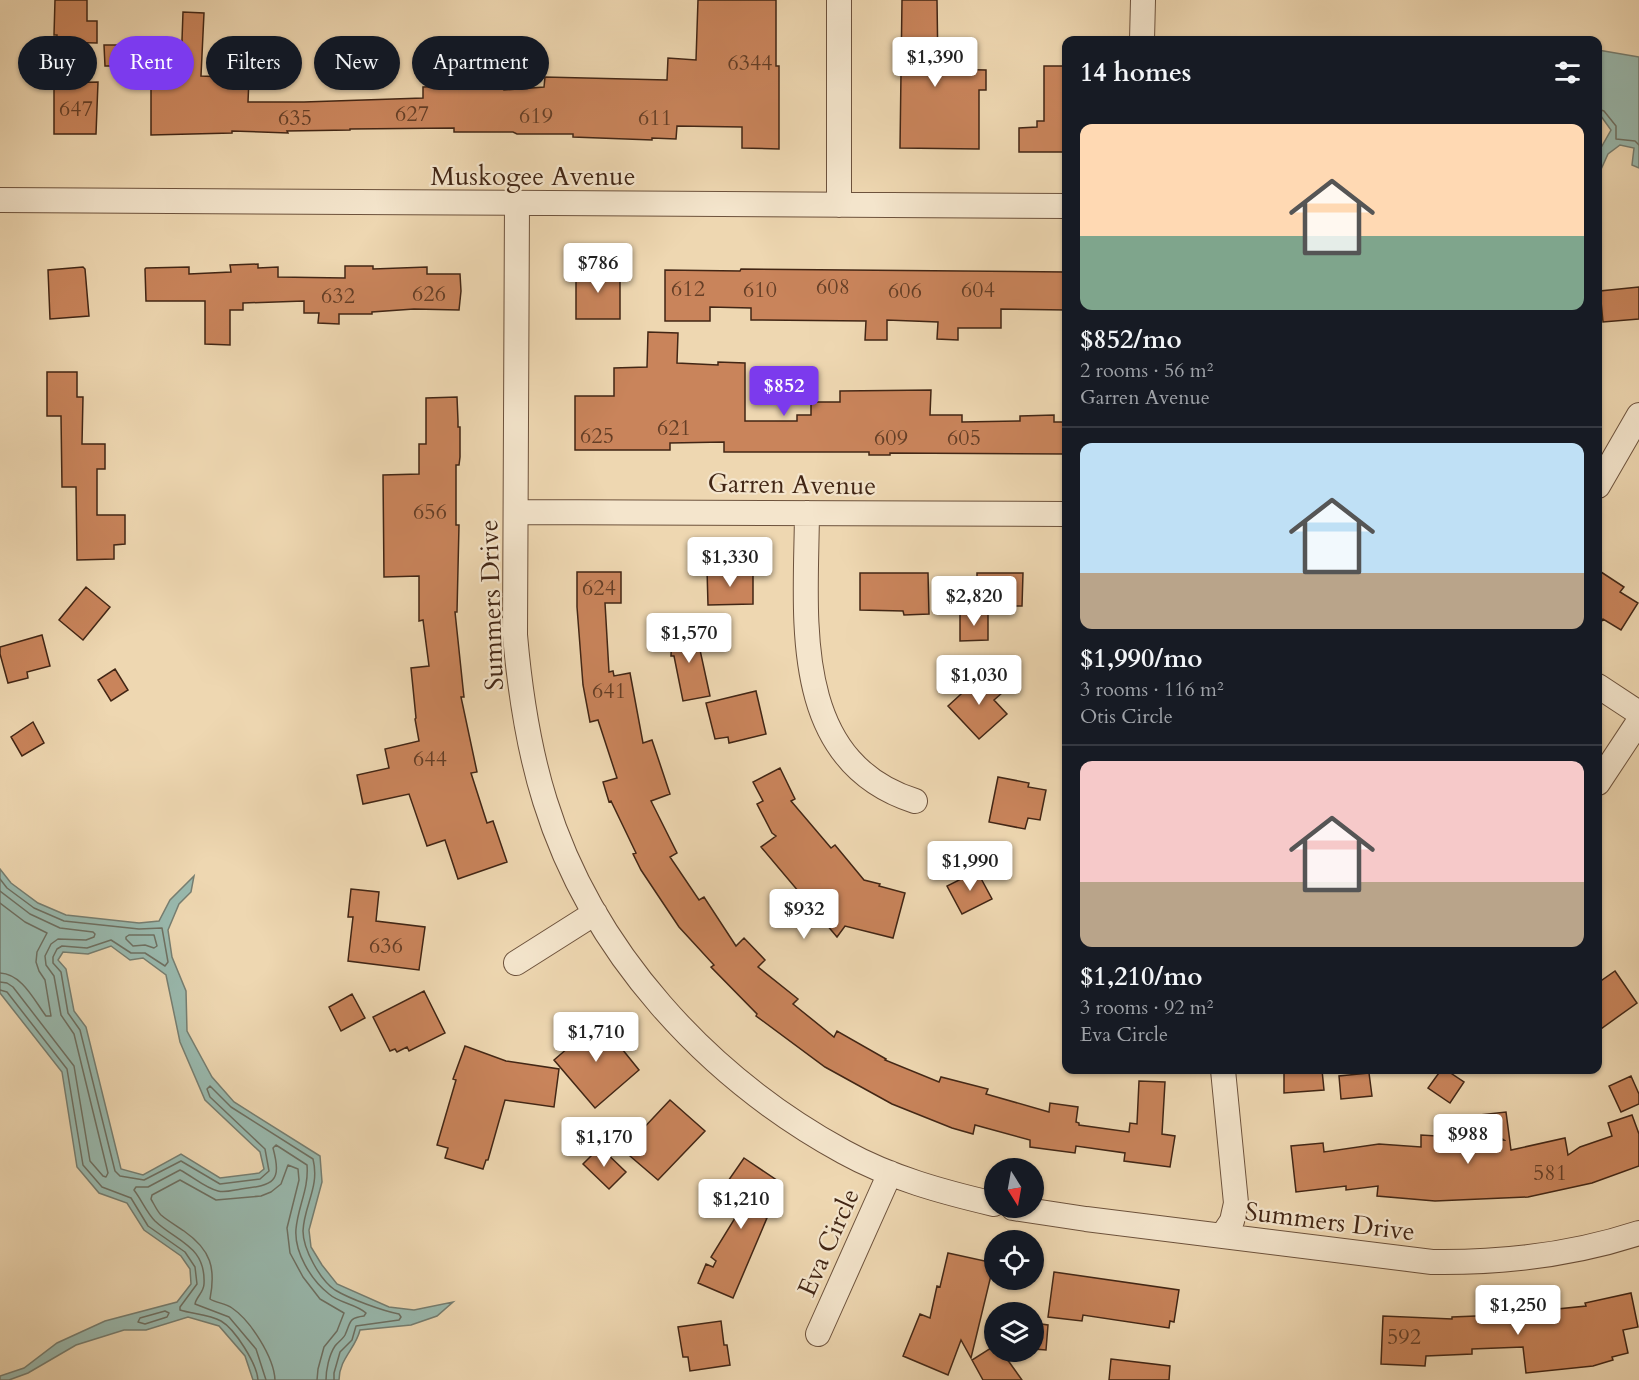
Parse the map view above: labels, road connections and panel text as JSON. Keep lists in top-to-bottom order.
{
  "streets": {
    "street": [
      "Muskogee Avenue",
      "Garren Avenue",
      "Summers Drive",
      "Eva Circle"
    ]
  },
  "crossings": [
    ["Muskogee Avenue", "Summers Drive"],
    ["Garren Avenue", "Summers Drive"],
    ["Summers Drive", "Eva Circle"]
  ],
  "house_numbers": [
    "6344",
    "647",
    "627",
    "619",
    "635",
    "611",
    "608",
    "612",
    "610",
    "604",
    "606",
    "626",
    "632",
    "621",
    "625",
    "609",
    "605",
    "656",
    "624",
    "641",
    "644",
    "636",
    "581",
    "592"
  ],
  "north": "bottom",
  "page": {
    "chip": [
      "Buy",
      "Rent",
      "Filters",
      "New",
      "Apartment"
    ],
    "heading": "14 homes",
    "price": [
      "$1,390",
      "$786",
      "$852",
      "$1,330",
      "$2,820",
      "$1,570",
      "$1,030",
      "$1,990",
      "$932",
      "$1,710",
      "$988",
      "$1,170",
      "$1,210",
      "$1,250"
    ],
    "list": [
      {
        "name": "$852/mo",
        "note": "2 rooms · 56 m² · Garren Avenue"
      },
      {
        "name": "$1,990/mo",
        "note": "3 rooms · 116 m² · Otis Circle"
      },
      {
        "name": "$1,210/mo",
        "note": "3 rooms · 92 m² · Eva Circle"
      }
    ]
  }
}
